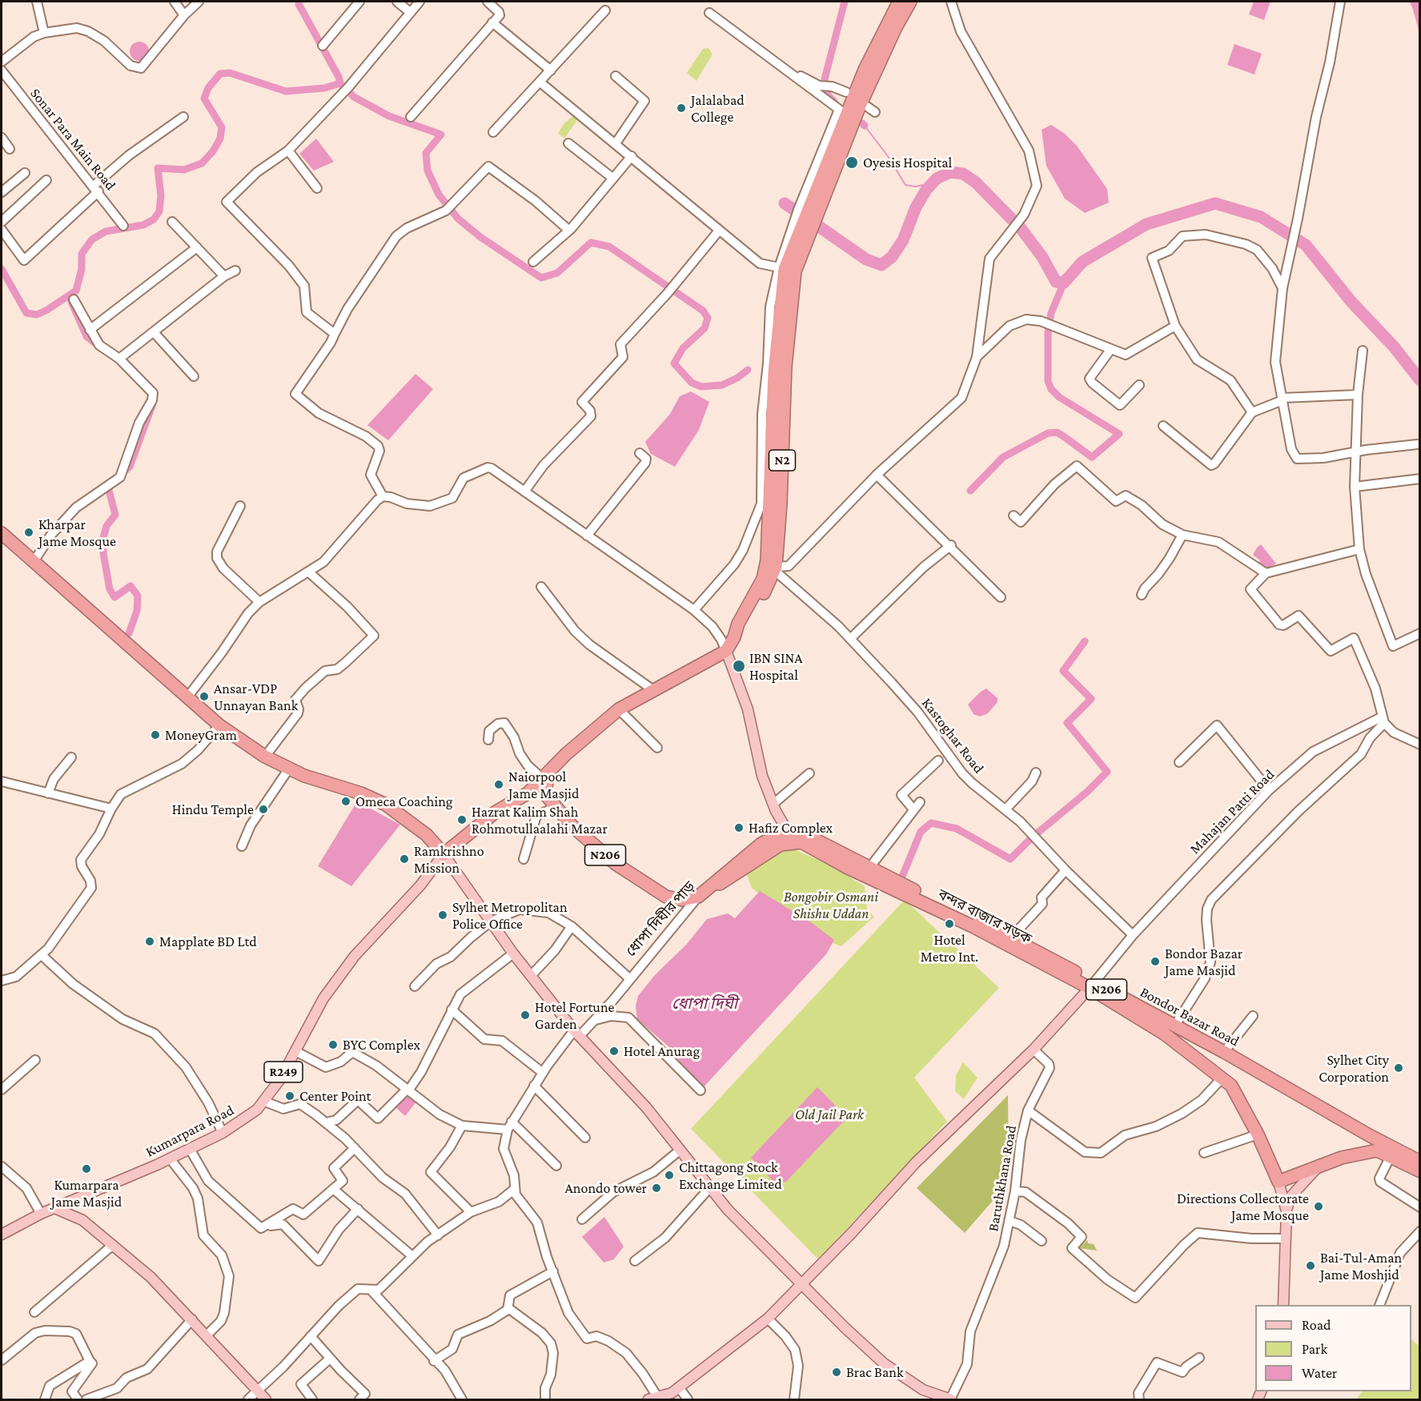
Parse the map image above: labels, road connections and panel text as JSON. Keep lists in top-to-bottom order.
{
  "streets": {
    "highway": [
      "N2",
      "N206",
      "বন্দর বাজার সড়ক",
      "ধোপা দিঘীর পাড়",
      "Bondor Bazar Road"
    ],
    "main road": ["R249", "Kumarpara Road"],
    "street": [
      "Sonar Para Main Road",
      "Kastoghar Road",
      "Mahajan Patti Road",
      "Baruthkhana Road"
    ]
  },
  "crossings": [
    ["N2", "Kastoghar Road"],
    ["N2", "বন্দর বাজার সড়ক"],
    ["Kastoghar Road", "Mahajan Patti Road"],
    ["Mahajan Patti Road", "বন্দর বাজার সড়ক"],
    ["Mahajan Patti Road", "Bondor Bazar Road"],
    ["N206", "ধোপা দিঘীর পাড়"],
    ["বন্দর বাজার সড়ক", "ধোপা দিঘীর পাড়"],
    ["বন্দর বাজার সড়ক", "Bondor Bazar Road"],
    ["ধোপা দিঘীর পাড়", "Bondor Bazar Road"]
  ],
  "water": ["ধোপা দিঘী"],
  "parks": ["Bongobir Osmani Shishu Uddan", "Old Jail Park"],
  "places": [
    "Jalalabad College",
    "Oyesis Hospital",
    "Kharpar Jame Mosque",
    "IBN SINA Hospital",
    "Ansar-VDP Unnayan Bank",
    "MoneyGram",
    "Naiorpool Jame Masjid",
    "Omeca Coaching",
    "Hindu Temple",
    "Hazrat Kalim Shah Rohmotullaalahi Mazar",
    "Hafiz Complex",
    "Ramkrishno Mission",
    "Sylhet Metropolitan Police Office",
    "Hotel Metro Int.",
    "Mapplate BD Ltd",
    "Bondor Bazar Jame Masjid",
    "Hotel Fortune Garden",
    "BYC Complex",
    "Hotel Anurag",
    "Sylhet City Corporation",
    "Center Point",
    "Kumarpara Jame Masjid",
    "Chittagong Stock Exchange Limited",
    "Anondo tower",
    "Directions Collectorate Jame Mosque",
    "Bai-Tul-Aman Jame Moshjid",
    "Brac Bank"
  ],
  "legend": ["Road", "Park", "Water"]
}
